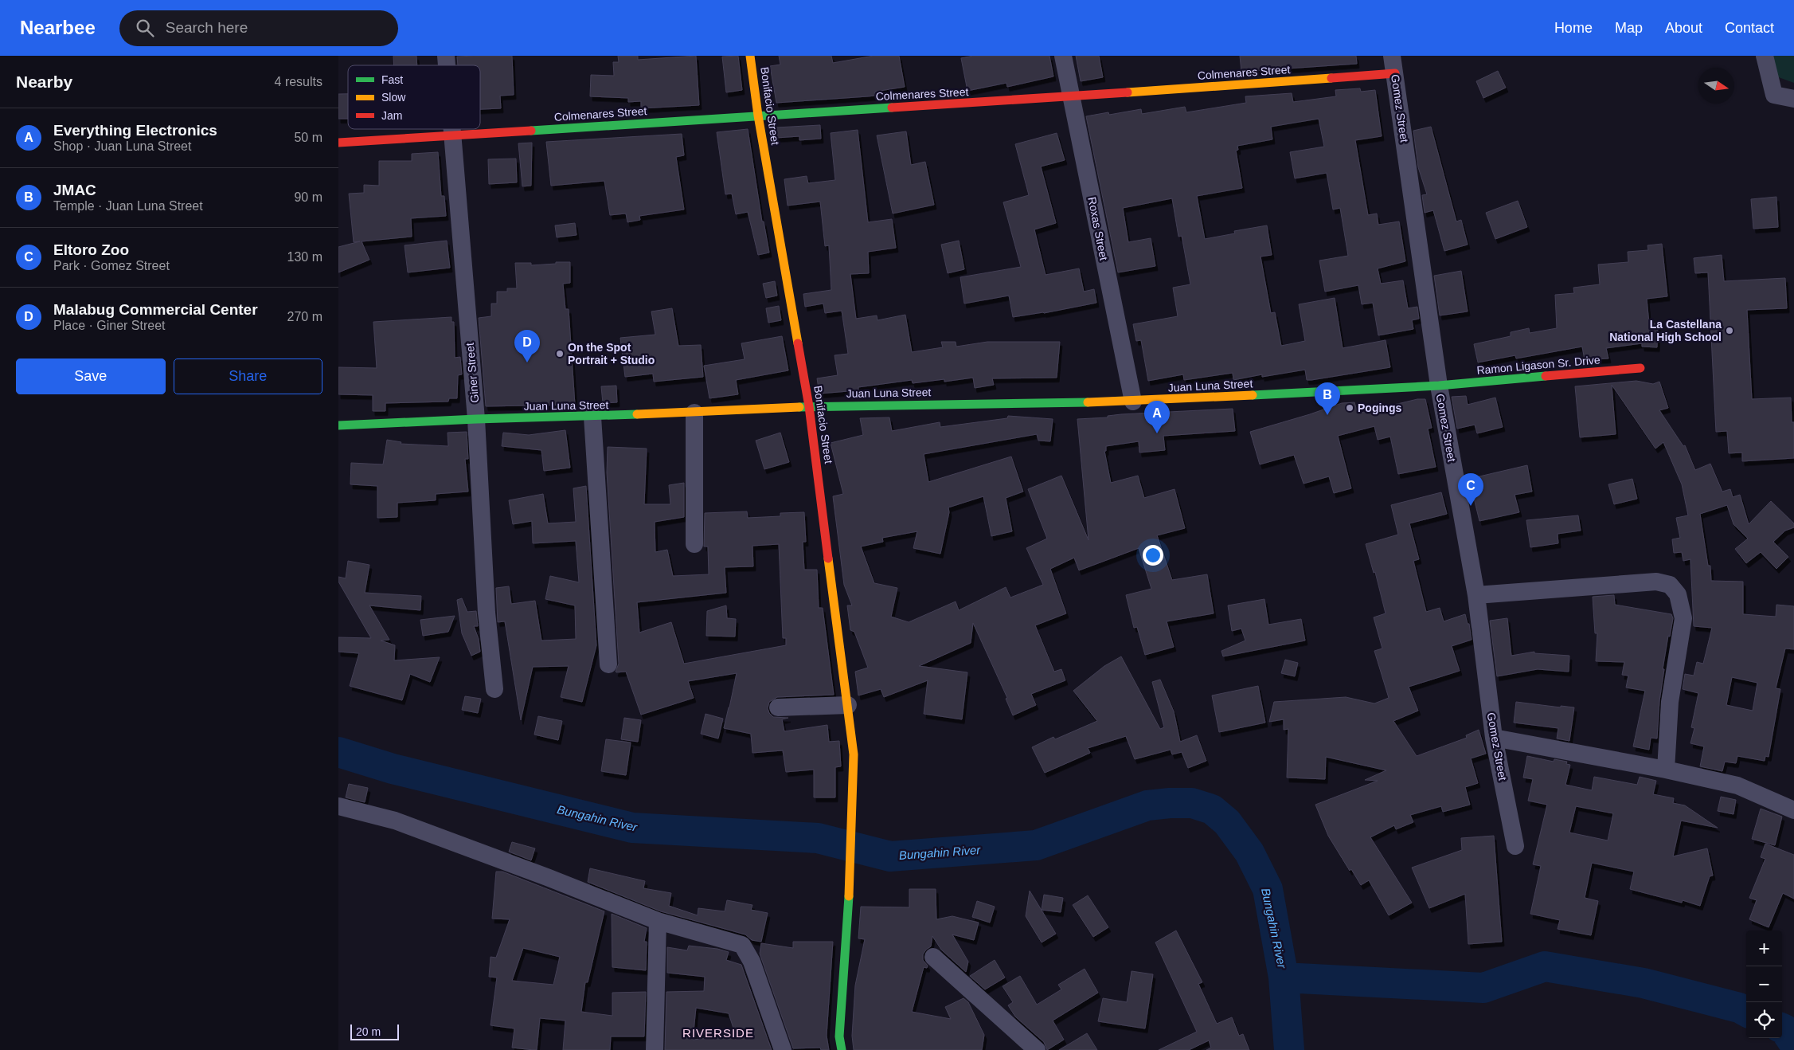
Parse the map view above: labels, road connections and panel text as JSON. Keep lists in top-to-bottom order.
{
  "streets": {
    "street": [
      "Colmenares Street",
      "Bonifacio Street",
      "Gomez Street",
      "Roxas Street",
      "Ramon Ligason Sr. Drive",
      "Giner Street",
      "Juan Luna Street"
    ]
  },
  "crossings": [
    ["Colmenares Street", "Bonifacio Street"],
    ["Colmenares Street", "Gomez Street"],
    ["Colmenares Street", "Roxas Street"],
    ["Colmenares Street", "Giner Street"],
    ["Bonifacio Street", "Juan Luna Street"],
    ["Gomez Street", "Ramon Ligason Sr. Drive"],
    ["Gomez Street", "Juan Luna Street"],
    ["Roxas Street", "Juan Luna Street"],
    ["Ramon Ligason Sr. Drive", "Juan Luna Street"],
    ["Giner Street", "Juan Luna Street"]
  ],
  "districts": ["RIVERSIDE"],
  "water": ["Bungahin River"],
  "places": ["La Castellana National High School", "On the Spot Portrait + Studio", "Pogings"],
  "legend": ["Fast", "Slow", "Jam"],
  "scale_bar": "20 m",
  "north": "right",
  "page": {
    "header": "Nearbee",
    "search": "Search here",
    "nav": [
      "Home",
      "Map",
      "About",
      "Contact"
    ],
    "heading": ["Nearby", "4 results"],
    "list": [
      {
        "mark": "A",
        "name": "Everything Electronics",
        "note": "Shop · Juan Luna Street",
        "value": "50 m"
      },
      {
        "mark": "B",
        "name": "JMAC",
        "note": "Temple · Juan Luna Street",
        "value": "90 m"
      },
      {
        "mark": "C",
        "name": "Eltoro Zoo",
        "note": "Park · Gomez Street",
        "value": "130 m"
      },
      {
        "mark": "D",
        "name": "Malabug Commercial Center",
        "note": "Place · Giner Street",
        "value": "270 m"
      }
    ],
    "pins": [
      "D",
      "B",
      "A",
      "C"
    ],
    "buttons": ["Save", "Share"],
    "map_buttons": ["+", "−"],
    "scale": "20 m"
  }
}
